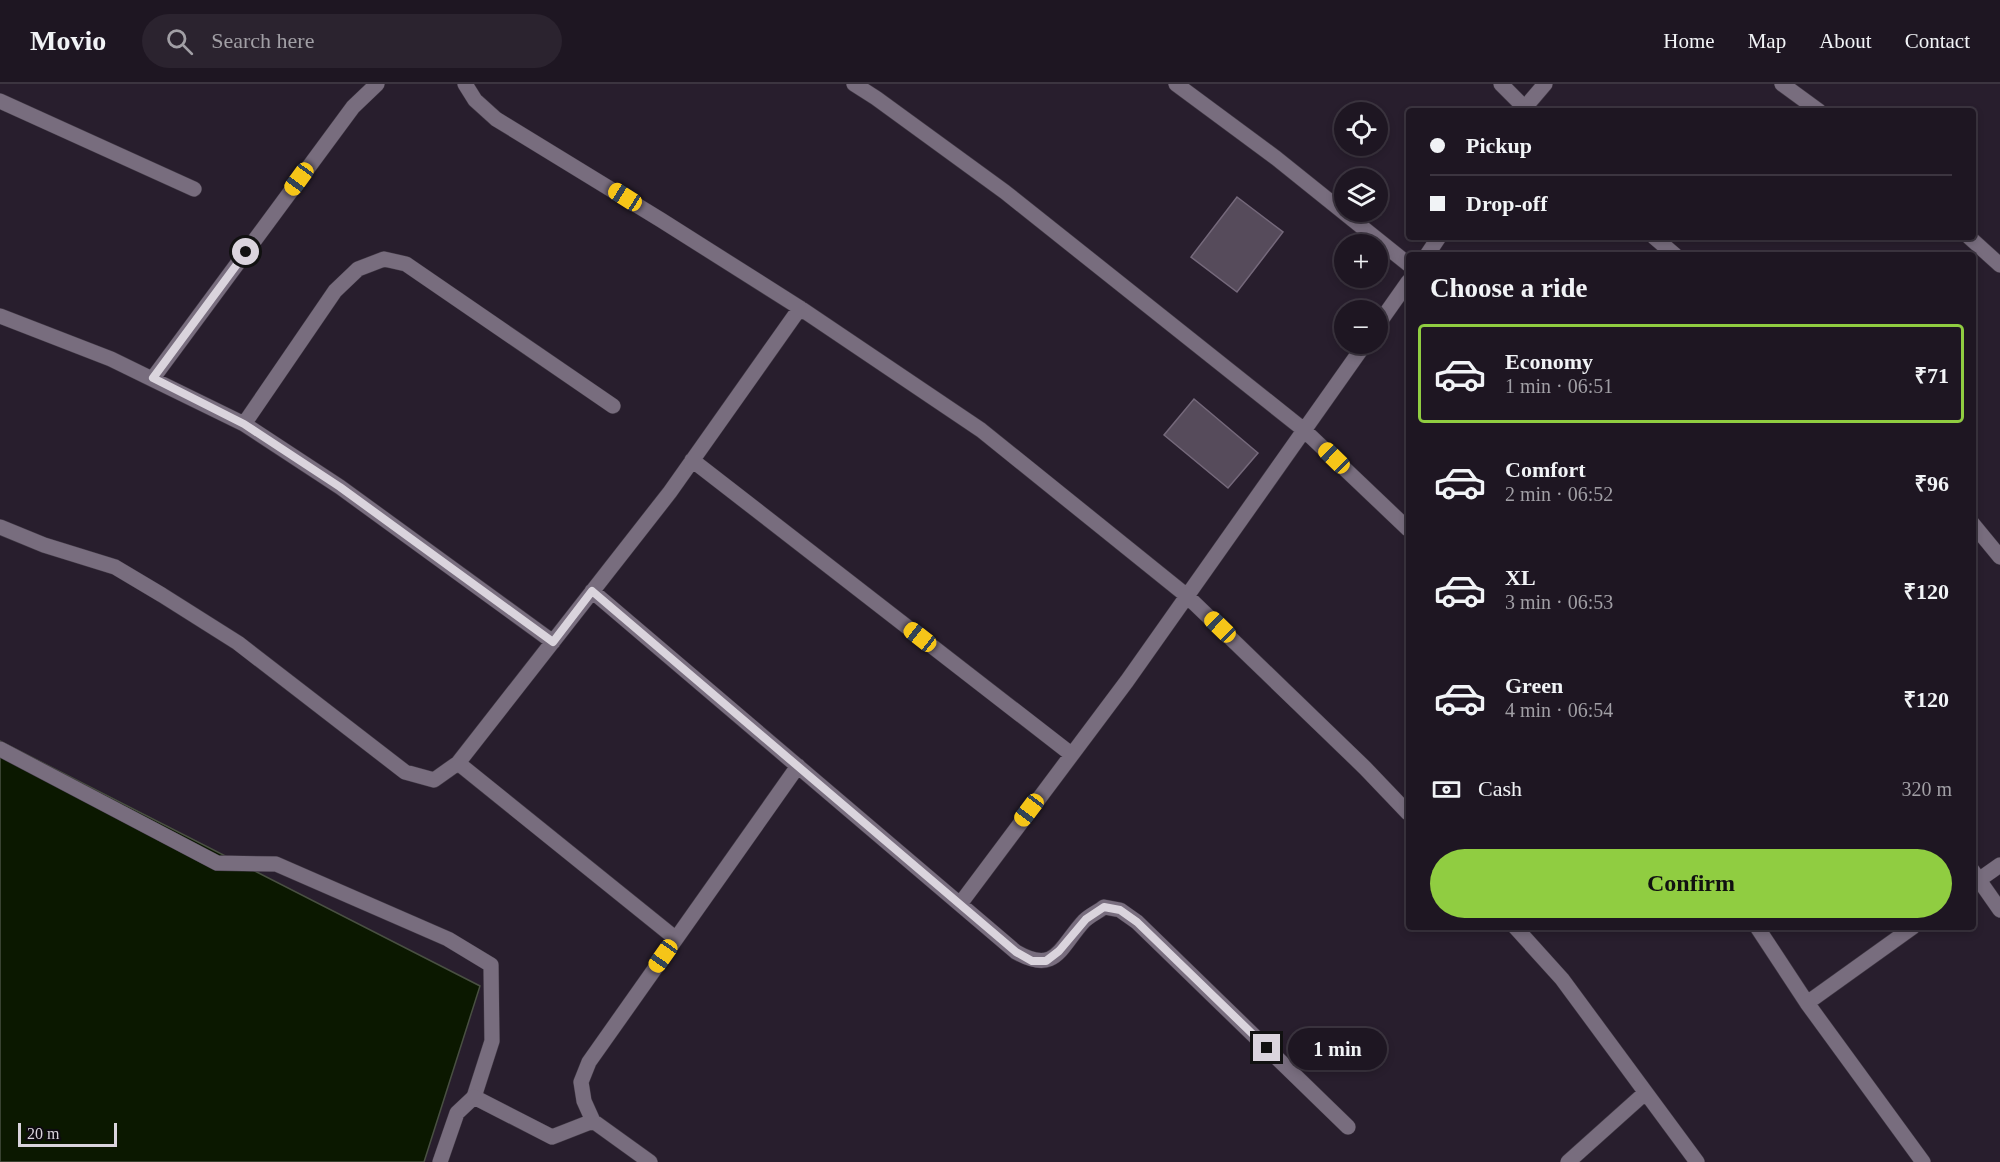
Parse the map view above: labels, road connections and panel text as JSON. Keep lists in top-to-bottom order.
{
  "scale_bar": "20 m",
  "page": {
    "header": "Movio",
    "search": "Search here",
    "nav": [
      "Home",
      "Map",
      "About",
      "Contact"
    ],
    "map_buttons": ["+", "−"],
    "banner": ["Pickup", "Drop-off"],
    "heading": "Choose a ride",
    "list": [
      {
        "name": "Economy",
        "note": "1 min · 06:51",
        "value": "₹71"
      },
      {
        "name": "Comfort",
        "note": "2 min · 06:52",
        "value": "₹96"
      },
      {
        "name": "XL",
        "note": "3 min · 06:53",
        "value": "₹120"
      },
      {
        "name": "Green",
        "note": "4 min · 06:54",
        "value": "₹120"
      }
    ],
    "pay": ["Cash", "320 m"],
    "buttons": "Confirm",
    "bubble": "1 min",
    "scale": "20 m"
  }
}
